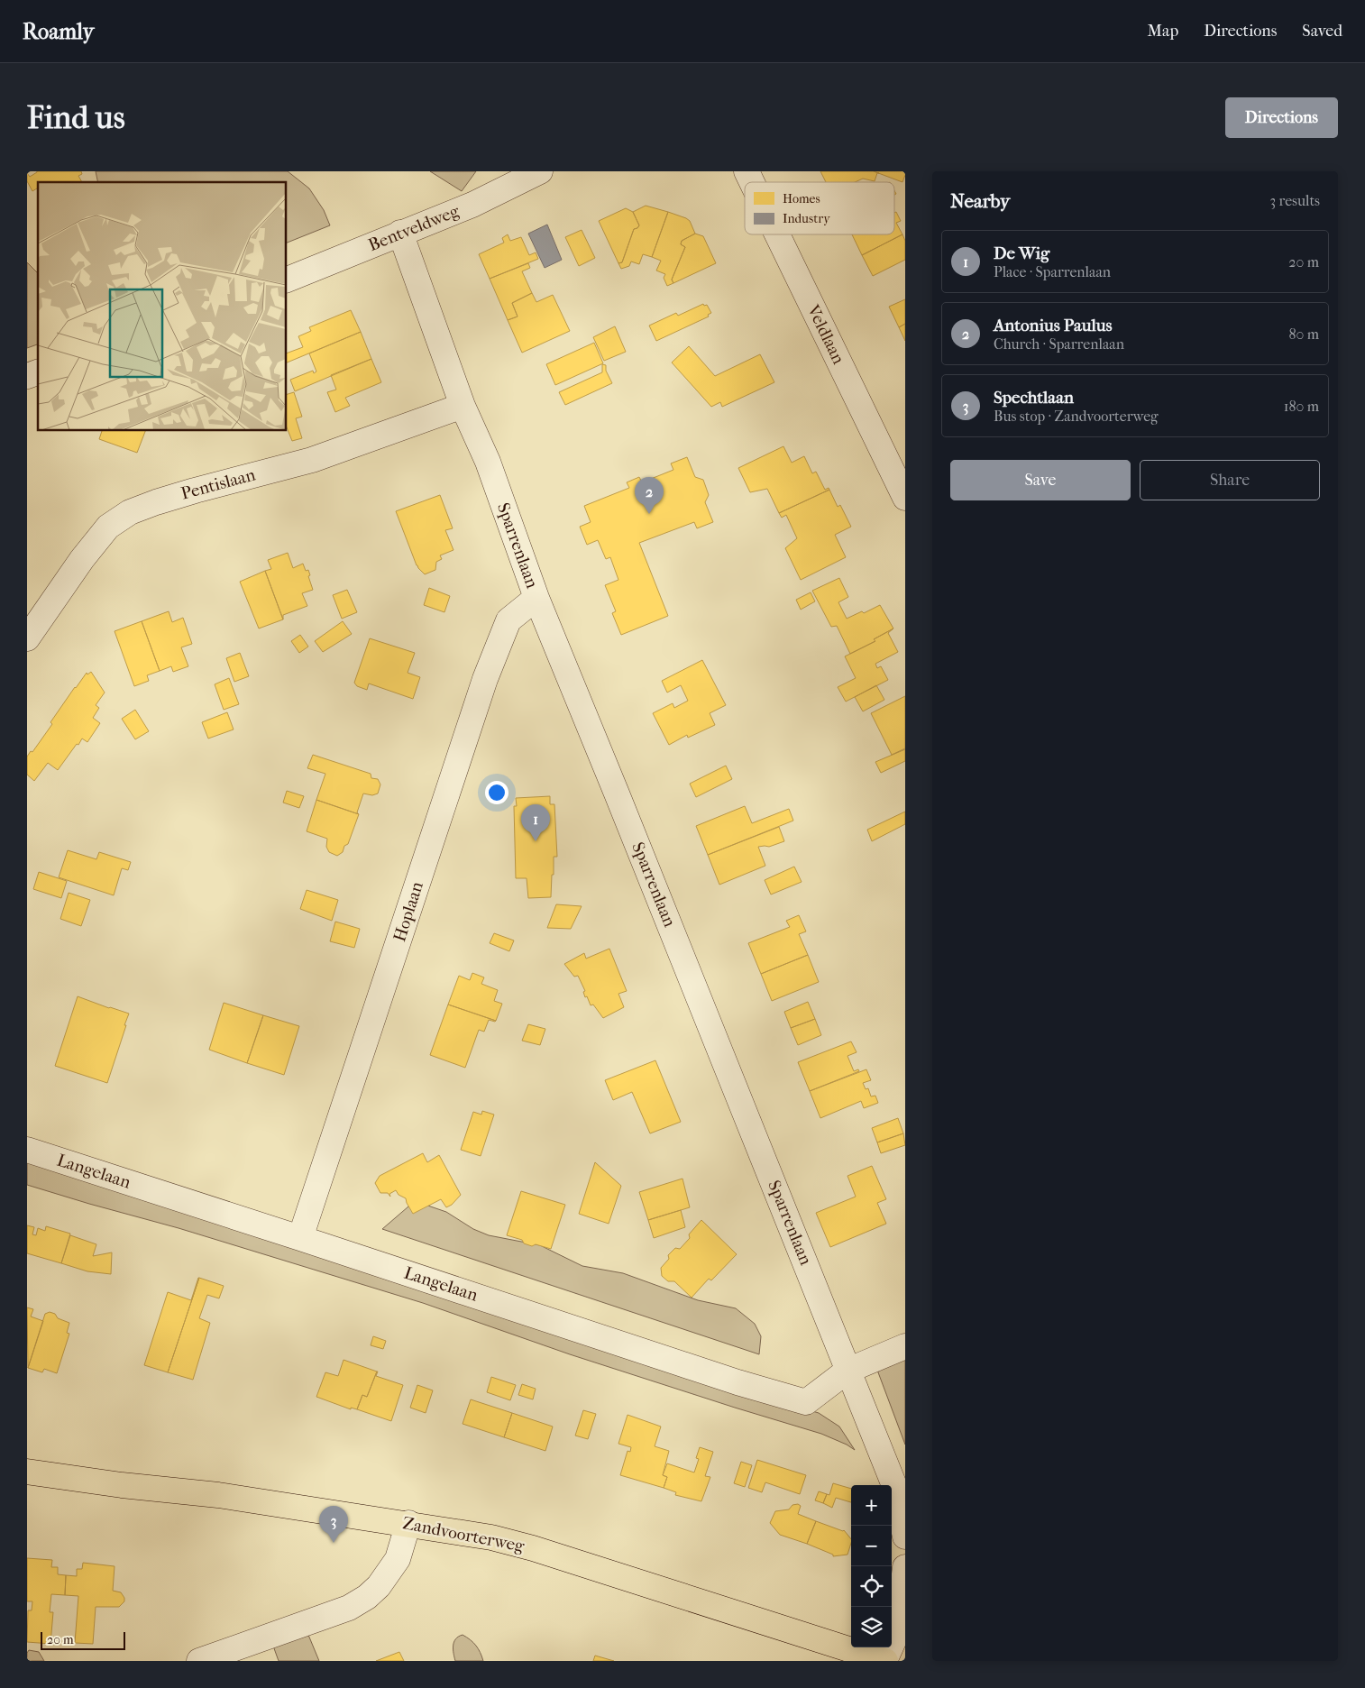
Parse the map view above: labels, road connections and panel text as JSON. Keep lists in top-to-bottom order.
{
  "streets": {
    "main road": ["Zandvoorterweg"],
    "street": [
      "Bentveldweg",
      "Veldlaan",
      "Pentislaan",
      "Sparrenlaan",
      "Hoplaan",
      "Langelaan"
    ]
  },
  "crossings": [
    ["Bentveldweg", "Sparrenlaan"],
    ["Pentislaan", "Sparrenlaan"],
    ["Sparrenlaan", "Hoplaan"],
    ["Sparrenlaan", "Langelaan"],
    ["Hoplaan", "Langelaan"]
  ],
  "legend": ["Homes", "Industry"],
  "scale_bar": "20 m",
  "page": {
    "header": "Roamly",
    "nav": ["Map", "Directions", "Saved"],
    "buttons": [
      "Directions",
      ["Save", "Share"]
    ],
    "title": "Find us",
    "heading": ["Nearby", "3 results"],
    "list": [
      {
        "mark": "1",
        "name": "De Wig",
        "note": "Place · Sparrenlaan",
        "value": "20 m"
      },
      {
        "mark": "2",
        "name": "Antonius Paulus",
        "note": "Church · Sparrenlaan",
        "value": "80 m"
      },
      {
        "mark": "3",
        "name": "Spechtlaan",
        "note": "Bus stop · Zandvoorterweg",
        "value": "180 m"
      }
    ],
    "pins": ["2", "1", "3"],
    "map_buttons": ["+", "−"],
    "scale": "20 m"
  }
}
